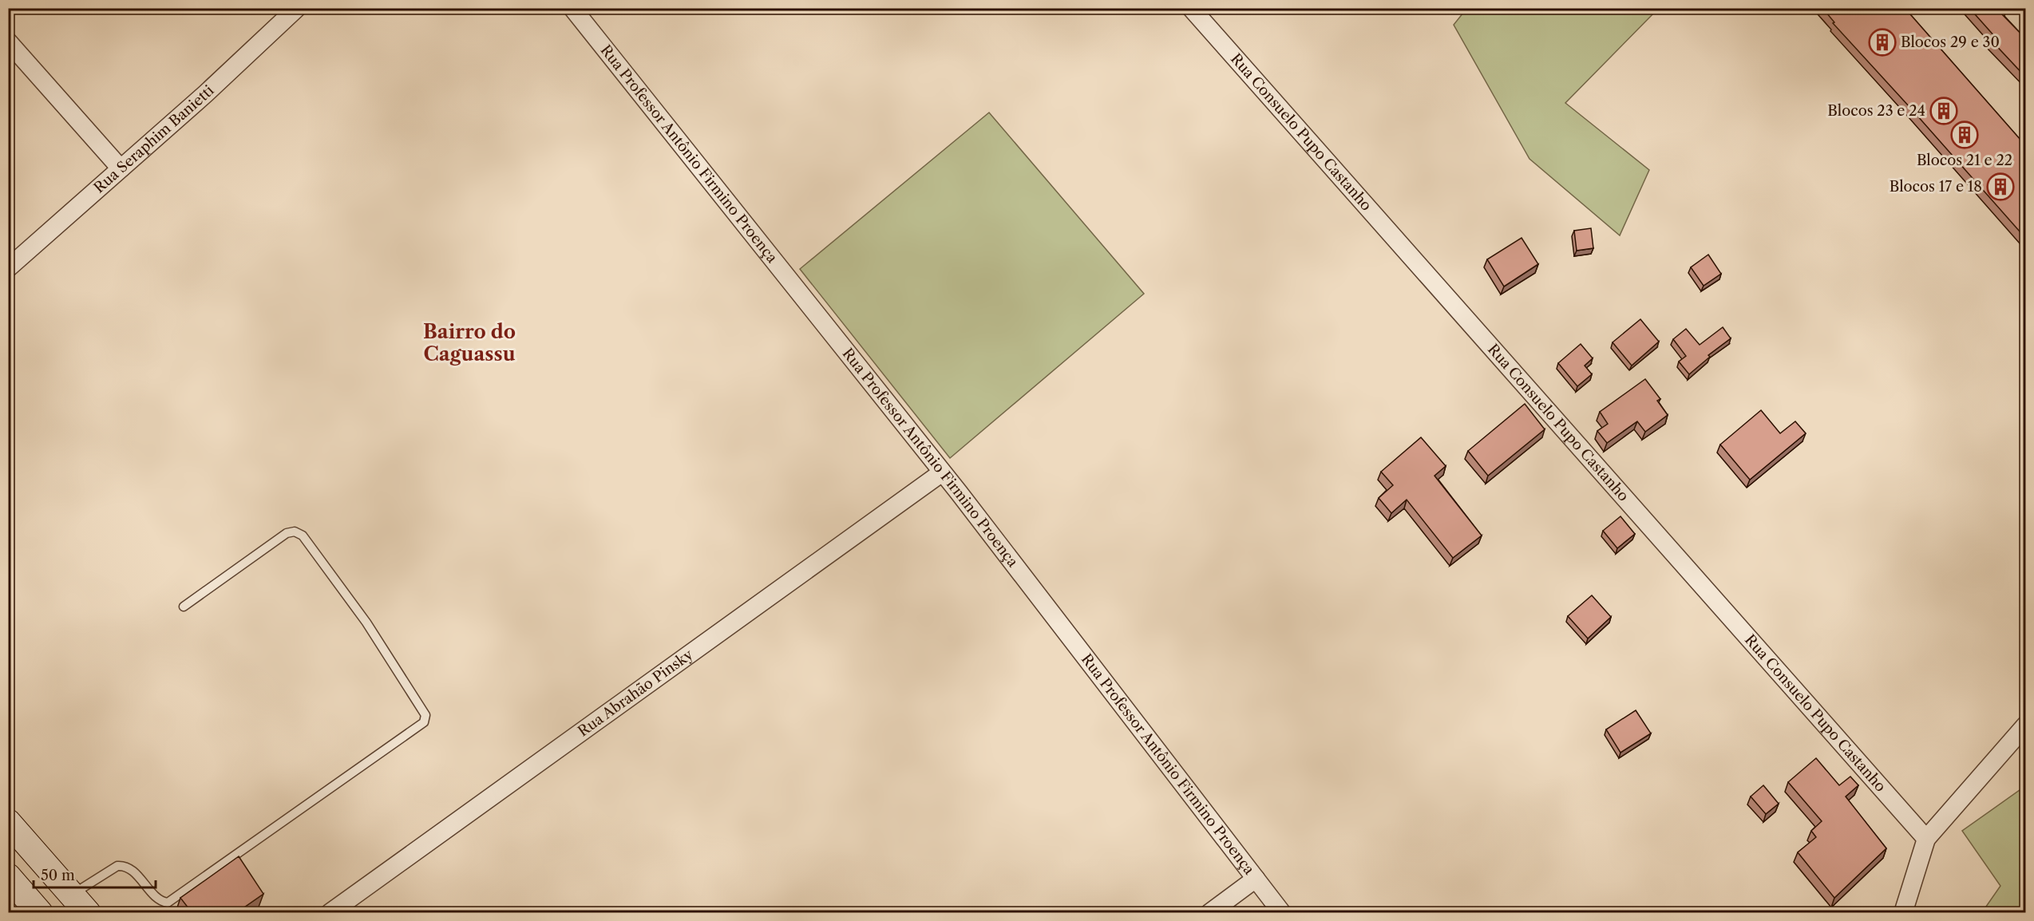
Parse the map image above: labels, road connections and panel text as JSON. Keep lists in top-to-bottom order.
{
  "streets": {
    "street": [
      "Rua Consuelo Pupo Castanho",
      "Rua Seraphim Banietti",
      "Rua Professor Antônio Firmino Proença",
      "Rua Abrahão Pinsky"
    ]
  },
  "crossings": [
    ["Rua Professor Antônio Firmino Proença", "Rua Abrahão Pinsky"]
  ],
  "districts": ["Bairro do Caguassu"],
  "places": {
    "building": [
      "Blocos 29 e 30",
      "Blocos 23 e 24",
      "Blocos 21 e 22",
      "Blocos 17 e 18"
    ]
  },
  "scale_bar": "50 m"
}
